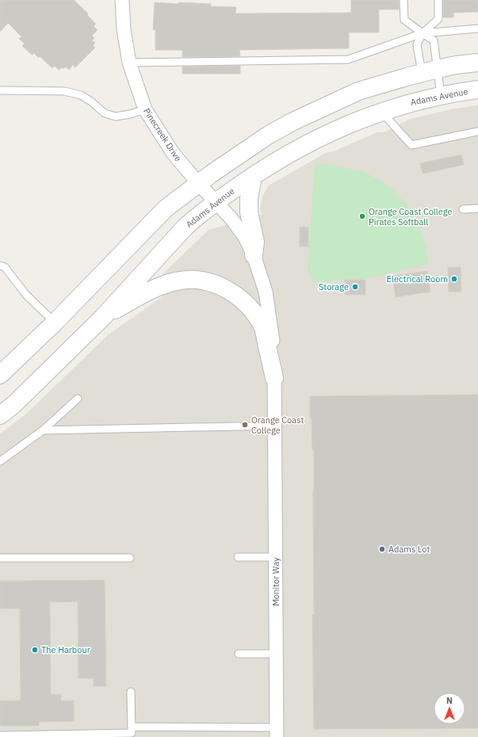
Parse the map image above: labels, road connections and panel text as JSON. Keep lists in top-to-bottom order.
{
  "streets": {
    "main road": ["Adams Avenue"],
    "street": ["Pinecreek Drive", "Monitor Way"]
  },
  "crossings": [
    ["Adams Avenue", "Pinecreek Drive"],
    ["Pinecreek Drive", "Monitor Way"]
  ],
  "places": [
    "Orange Coast College Pirates Softball",
    "Electrical Room",
    "Storage",
    "Orange Coast College",
    "Adams Lot",
    "The Harbour"
  ],
  "north": "top"
}
